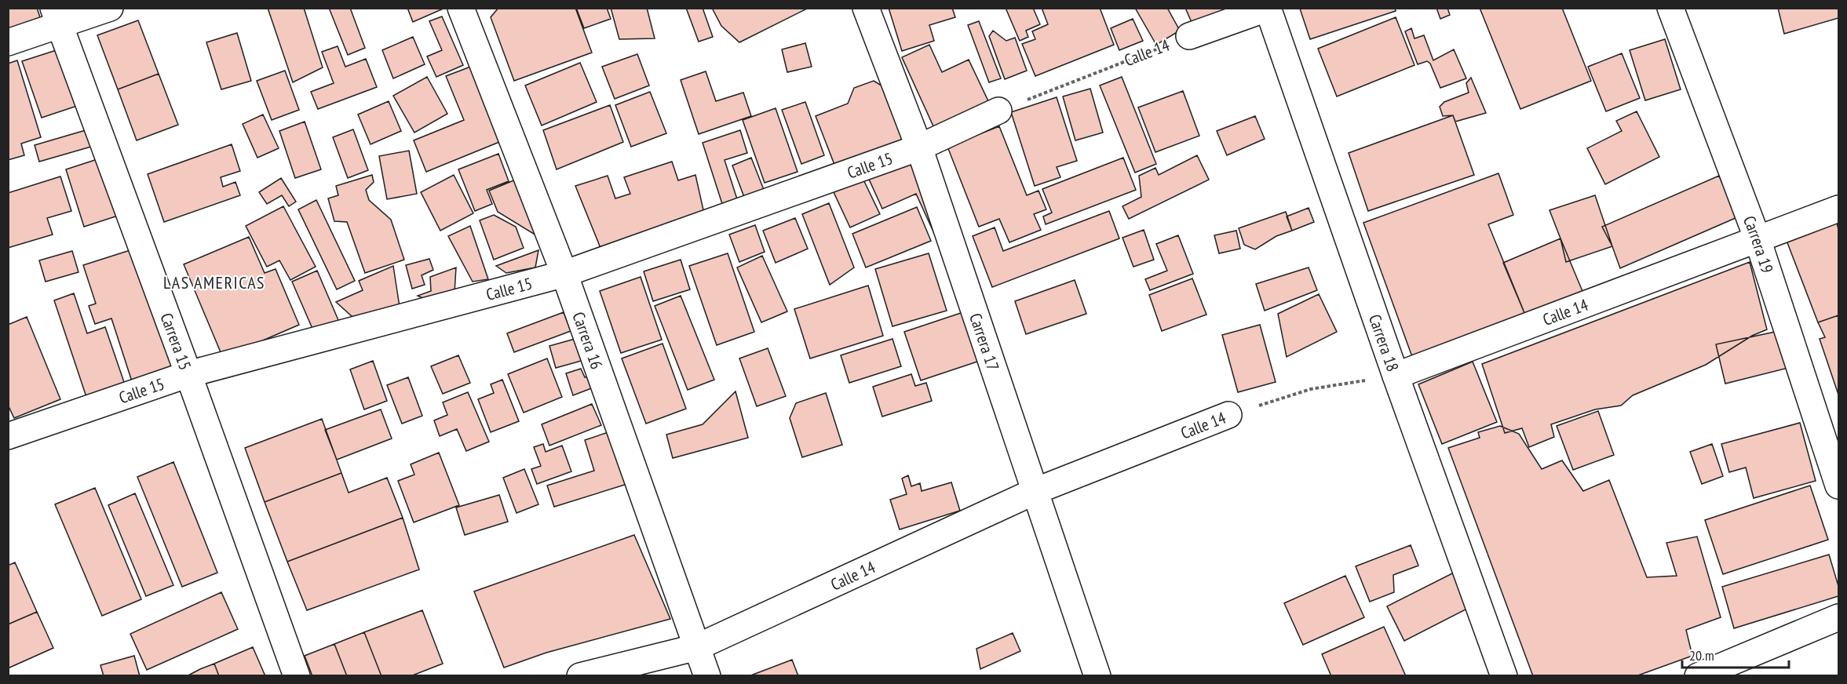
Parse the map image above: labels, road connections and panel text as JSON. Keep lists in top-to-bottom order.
{
  "streets": {
    "street": [
      "Calle 14",
      "Calle 15",
      "Carrera 19",
      "Carrera 16",
      "Carrera 15",
      "Carrera 17",
      "Carrera 18"
    ]
  },
  "crossings": [
    ["Calle 14", "Calle 15"],
    ["Calle 14", "Carrera 19"],
    ["Calle 14", "Carrera 16"],
    ["Calle 14", "Carrera 17"],
    ["Calle 14", "Carrera 18"],
    ["Calle 15", "Carrera 16"],
    ["Calle 15", "Carrera 15"],
    ["Calle 15", "Carrera 17"]
  ],
  "districts": ["LAS AMERICAS"],
  "scale_bar": "20 m"
}
